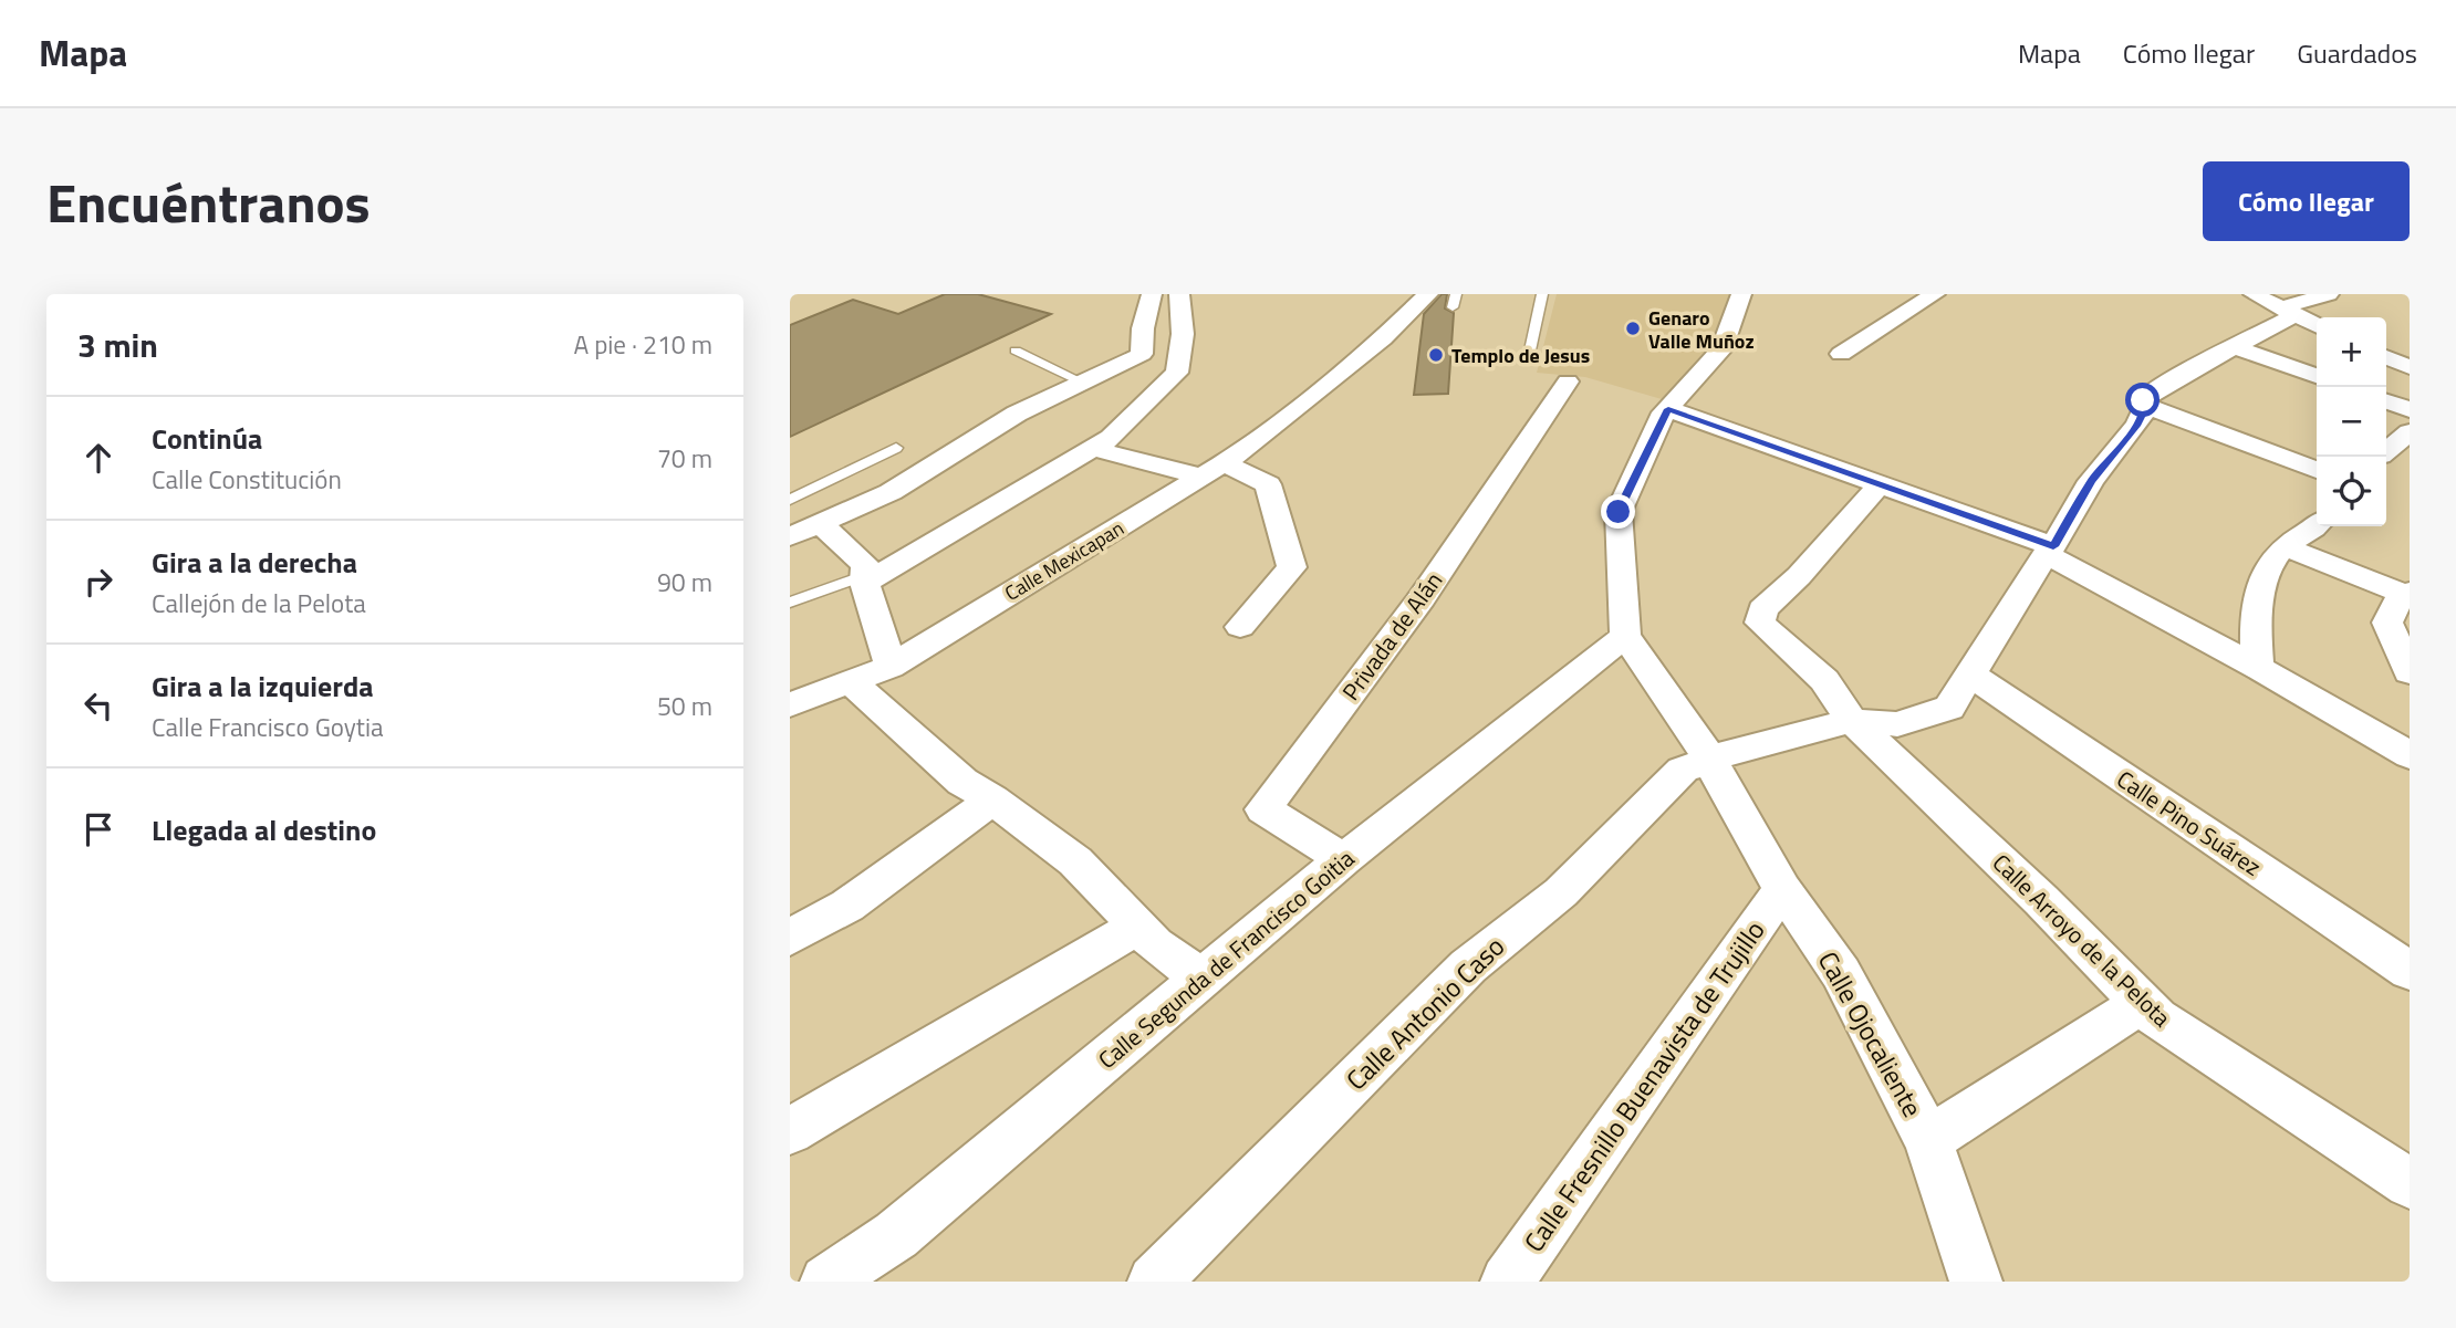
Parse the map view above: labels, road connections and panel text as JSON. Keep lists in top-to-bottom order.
{
  "streets": {
    "street": [
      "Calle Mexicapan",
      "Privada de Alán",
      "Calle Pino Suárez",
      "Calle Arroyo de la Pelota",
      "Calle Segunda de Francisco Goitia",
      "Calle Antonio Caso",
      "Calle Ojocaliente",
      "Calle Fresnillo Buenavista de Trujillo"
    ]
  },
  "crossings": [
    ["Privada de Alán", "Calle Segunda de Francisco Goitia"],
    ["Calle Pino Suárez", "Calle Antonio Caso"],
    ["Calle Arroyo de la Pelota", "Calle Antonio Caso"],
    ["Calle Segunda de Francisco Goitia", "Calle Ojocaliente"],
    ["Calle Antonio Caso", "Calle Ojocaliente"],
    ["Calle Ojocaliente", "Calle Fresnillo Buenavista de Trujillo"]
  ],
  "places": ["Genaro Valle Muñoz", "Templo de Jesus"],
  "page": {
    "header": "Mapa",
    "nav": ["Mapa", "Cómo llegar", "Guardados"],
    "title": "Encuéntranos",
    "buttons": "Cómo llegar",
    "heading": ["3 min", "A pie · 210 m"],
    "map_buttons": ["+", "−"],
    "list": [
      ["Continúa", "Calle Constitución", "70 m"],
      ["Gira a la derecha", "Callejón de la Pelota", "90 m"],
      ["Gira a la izquierda", "Calle Francisco Goytia", "50 m"],
      "Llegada al destino"
    ]
  }
}
